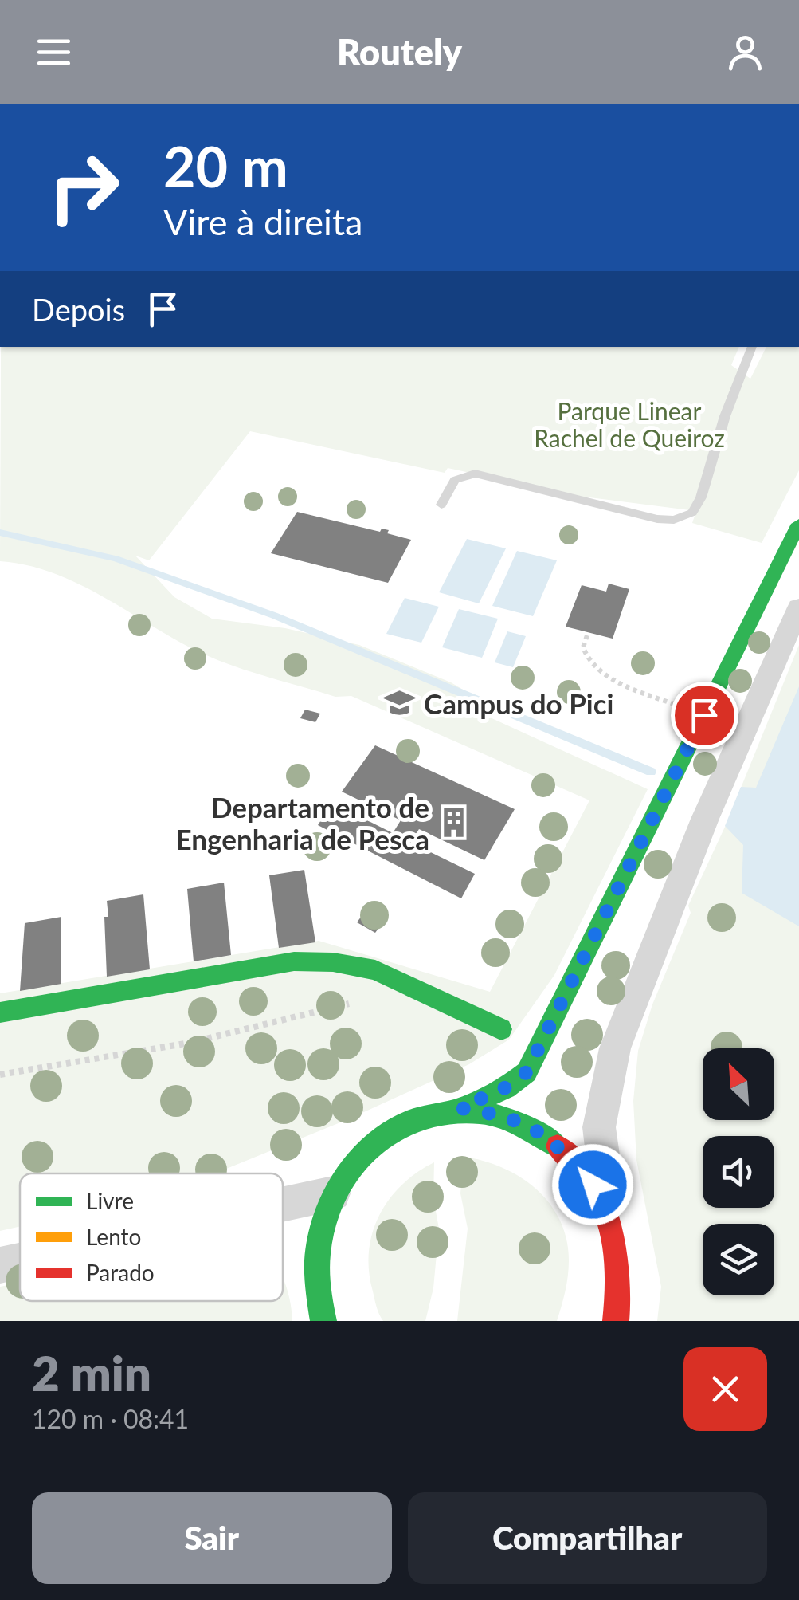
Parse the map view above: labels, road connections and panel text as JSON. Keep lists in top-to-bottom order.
{
  "parks": ["Parque Linear Rachel de Queiroz"],
  "places": {
    "school or university": ["Campus do Pici"],
    "building": ["Departamento de Engenharia de Pesca"]
  },
  "legend": ["Livre", "Lento", "Parado"],
  "north": "top left",
  "page": {
    "header": "Routely",
    "turn": ["20 m", "Vire à direita"],
    "then": "Depois",
    "heading": ["2 min", "120 m · 08:41"],
    "buttons": ["Sair", "Compartilhar"]
  }
}
